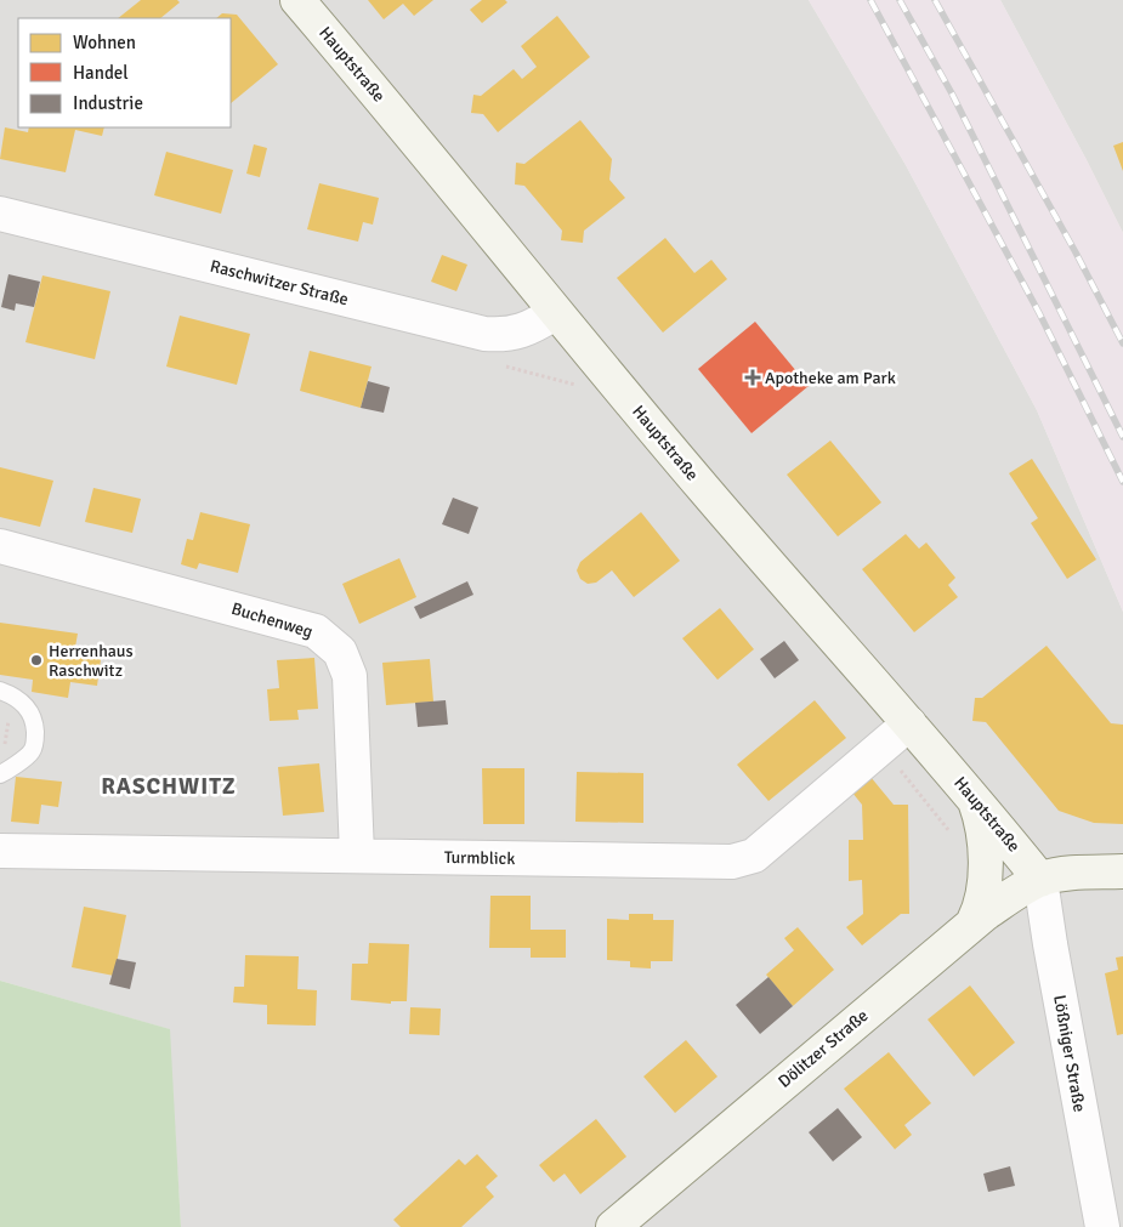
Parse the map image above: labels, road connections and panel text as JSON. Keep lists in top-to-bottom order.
{
  "streets": {
    "main road": ["Hauptstraße", "Dölitzer Straße"],
    "street": [
      "Raschwitzer Straße",
      "Buchenweg",
      "Turmblick",
      "Lößniger Straße"
    ]
  },
  "crossings": [
    ["Hauptstraße", "Raschwitzer Straße"],
    ["Hauptstraße", "Turmblick"],
    ["Hauptstraße", "Dölitzer Straße"],
    ["Hauptstraße", "Lößniger Straße"],
    ["Buchenweg", "Turmblick"],
    ["Dölitzer Straße", "Lößniger Straße"]
  ],
  "districts": ["RASCHWITZ"],
  "places": {
    "health": ["Apotheke am Park"],
    "other": ["Herrenhaus Raschwitz"]
  },
  "legend": ["Wohnen", "Handel", "Industrie"]
}
